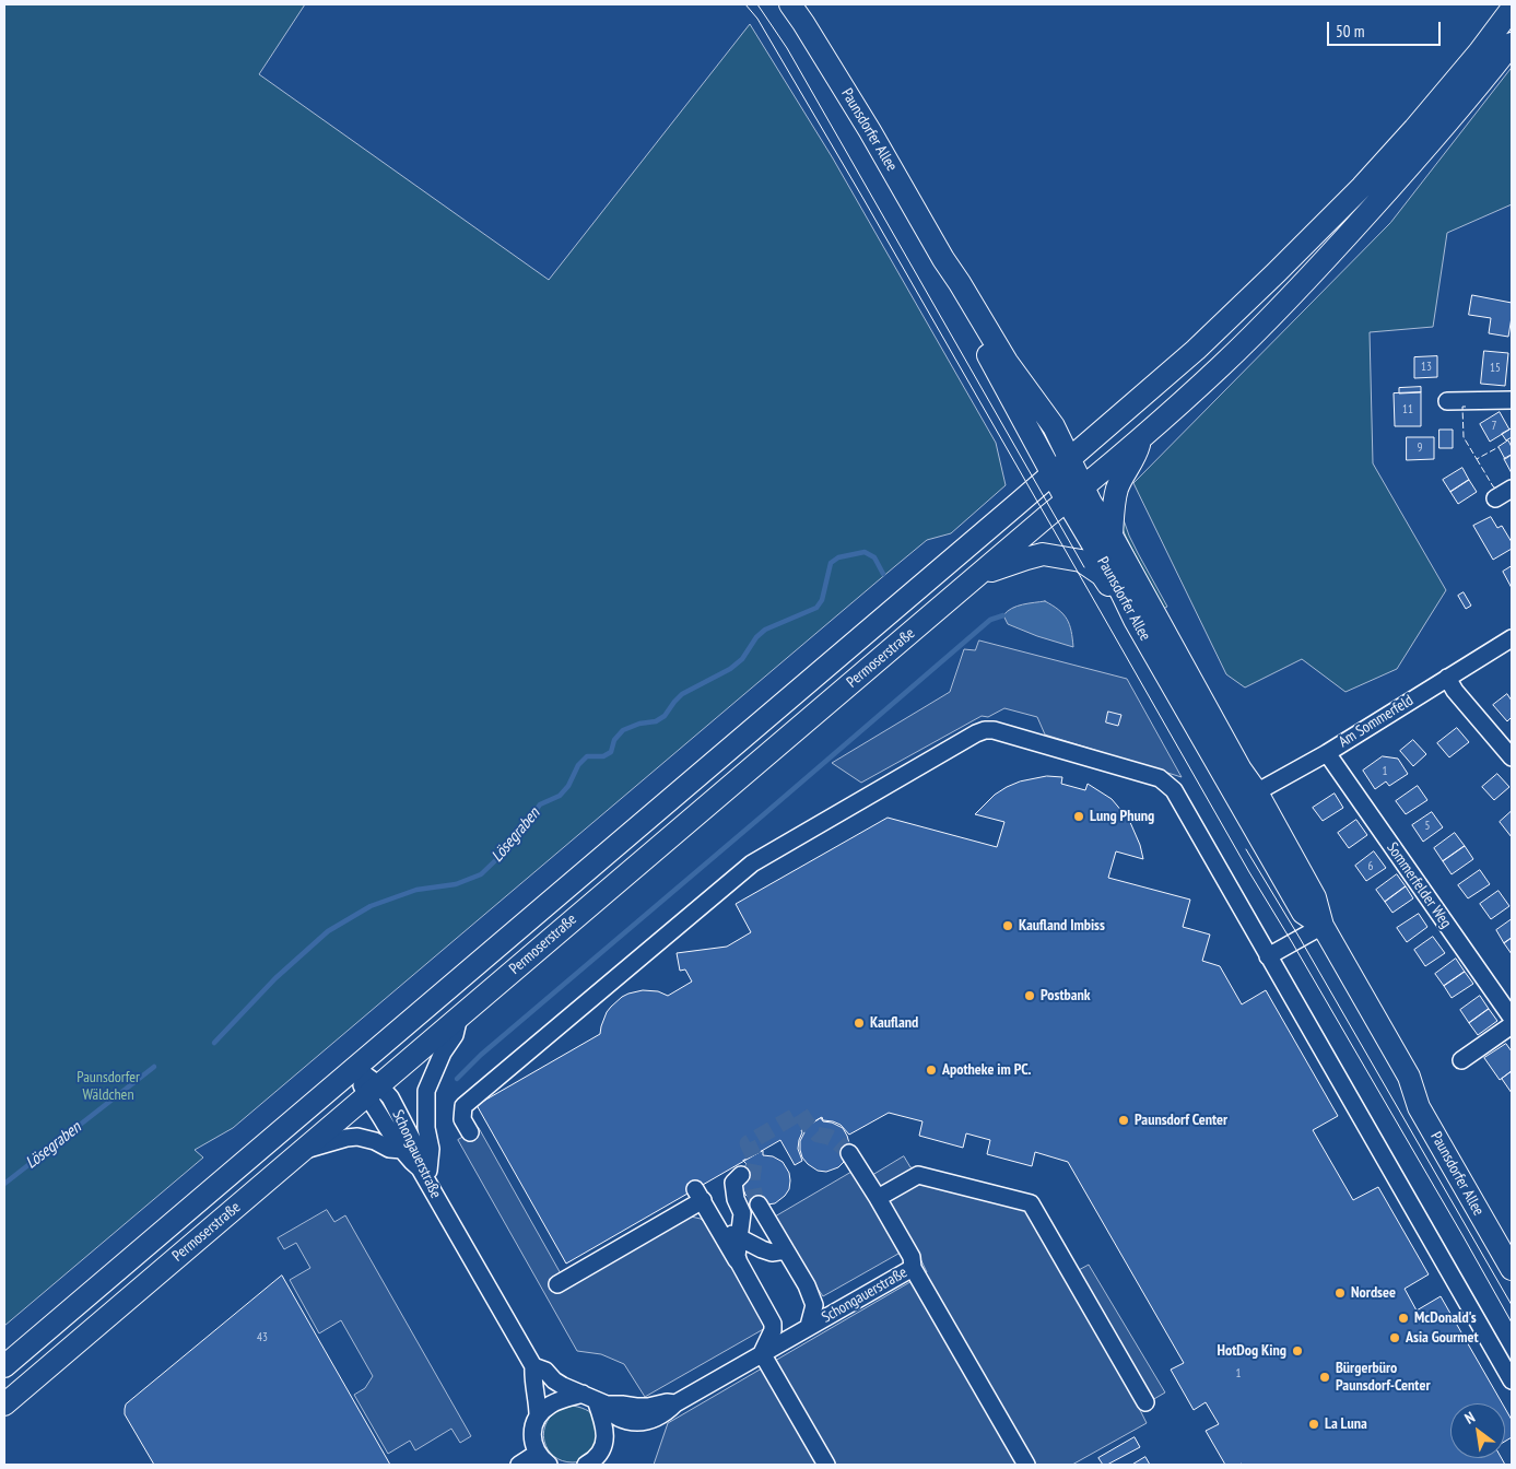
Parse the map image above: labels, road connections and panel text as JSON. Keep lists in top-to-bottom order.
{
  "streets": {
    "main road": ["Paunsdorfer Allee", "Permoserstraße"],
    "street": ["Am Sommerfeld", "Sommerfelder Weg", "Schongauerstraße"]
  },
  "crossings": [
    ["Paunsdorfer Allee", "Permoserstraße"],
    ["Paunsdorfer Allee", "Am Sommerfeld"],
    ["Permoserstraße", "Schongauerstraße"],
    ["Am Sommerfeld", "Sommerfelder Weg"]
  ],
  "water": ["Lösegraben"],
  "parks": ["Paunsdorfer Wäldchen"],
  "places": [
    "Lung Phung",
    "Kaufland Imbiss",
    "Postbank",
    "Kaufland",
    "Apotheke im PC.",
    "Paunsdorf Center",
    "Nordsee",
    "McDonald's",
    "Asia Gourmet",
    "HotDog King",
    "Bürgerbüro Paunsdorf-Center",
    "La Luna"
  ],
  "house_numbers": [
    "13",
    "15",
    "11",
    "7",
    "9",
    "1",
    "5",
    "6",
    "43",
    "1"
  ],
  "scale_bar": "50 m",
  "north": "top left"
}
